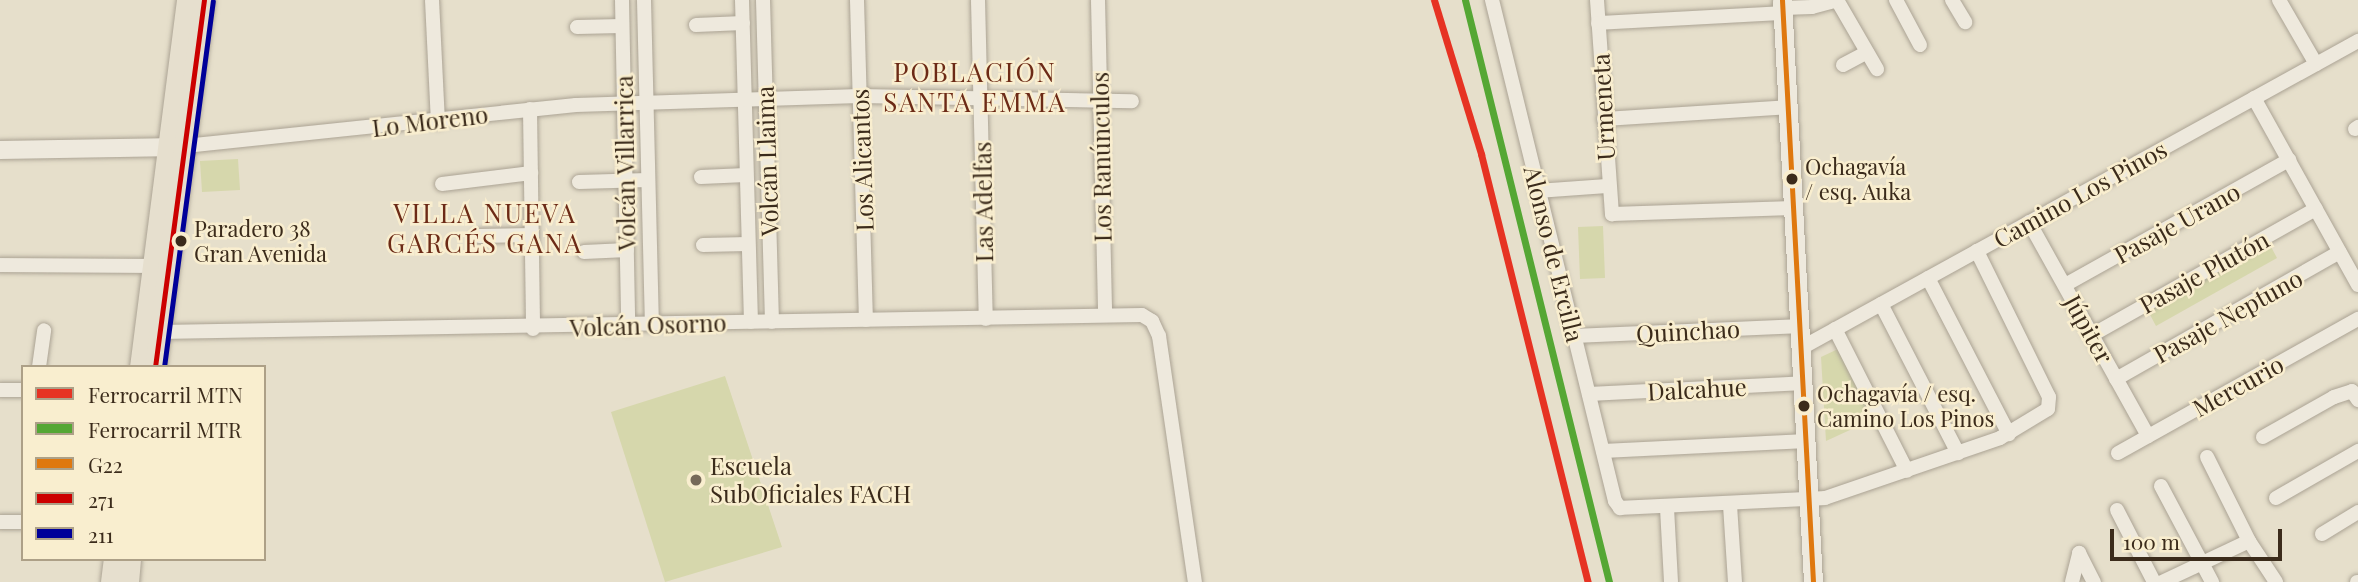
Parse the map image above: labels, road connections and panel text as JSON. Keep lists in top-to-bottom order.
{
  "streets": {
    "street": [
      "Urmeneta",
      "Lo Moreno",
      "Los Ranúnculos",
      "Los Alicantos",
      "Volcán Llaima",
      "Volcán Villarrica",
      "Camino Los Pinos",
      "Las Adelfas",
      "Pasaje Urano",
      "Alonso de Ercilla",
      "Pasaje Plutón",
      "Pasaje Neptuno",
      "Volcán Osorno",
      "Júpiter",
      "Quinchao",
      "Mercurio",
      "Dalcahue"
    ]
  },
  "crossings": [
    ["Lo Moreno", "Los Ranúnculos"],
    ["Lo Moreno", "Los Alicantos"],
    ["Lo Moreno", "Volcán Llaima"],
    ["Lo Moreno", "Volcán Villarrica"],
    ["Lo Moreno", "Las Adelfas"],
    ["Los Ranúnculos", "Volcán Osorno"],
    ["Los Alicantos", "Volcán Osorno"],
    ["Volcán Llaima", "Volcán Osorno"],
    ["Volcán Villarrica", "Volcán Osorno"],
    ["Camino Los Pinos", "Júpiter"],
    ["Las Adelfas", "Volcán Osorno"],
    ["Pasaje Urano", "Júpiter"],
    ["Alonso de Ercilla", "Quinchao"],
    ["Alonso de Ercilla", "Dalcahue"],
    ["Pasaje Plutón", "Júpiter"],
    ["Pasaje Neptuno", "Júpiter"],
    ["Júpiter", "Mercurio"]
  ],
  "districts": ["POBLACIÓN SANTA EMMA", "VILLA NUEVA GARCÉS GANA"],
  "places": [
    "Ochagavía / esq. Auka",
    "Paradero 38 Gran Avenida",
    "Ochagavía / esq. Camino Los Pinos",
    "Escuela SubOficiales FACH"
  ],
  "lines": [
    "rail line MTN",
    "rail line MTR",
    "transit line G22",
    "transit line 271",
    "transit line 211"
  ],
  "legend": [
    "Ferrocarril MTN",
    "Ferrocarril MTR",
    "G22",
    "271",
    "211"
  ],
  "scale_bar": "100 m"
}
